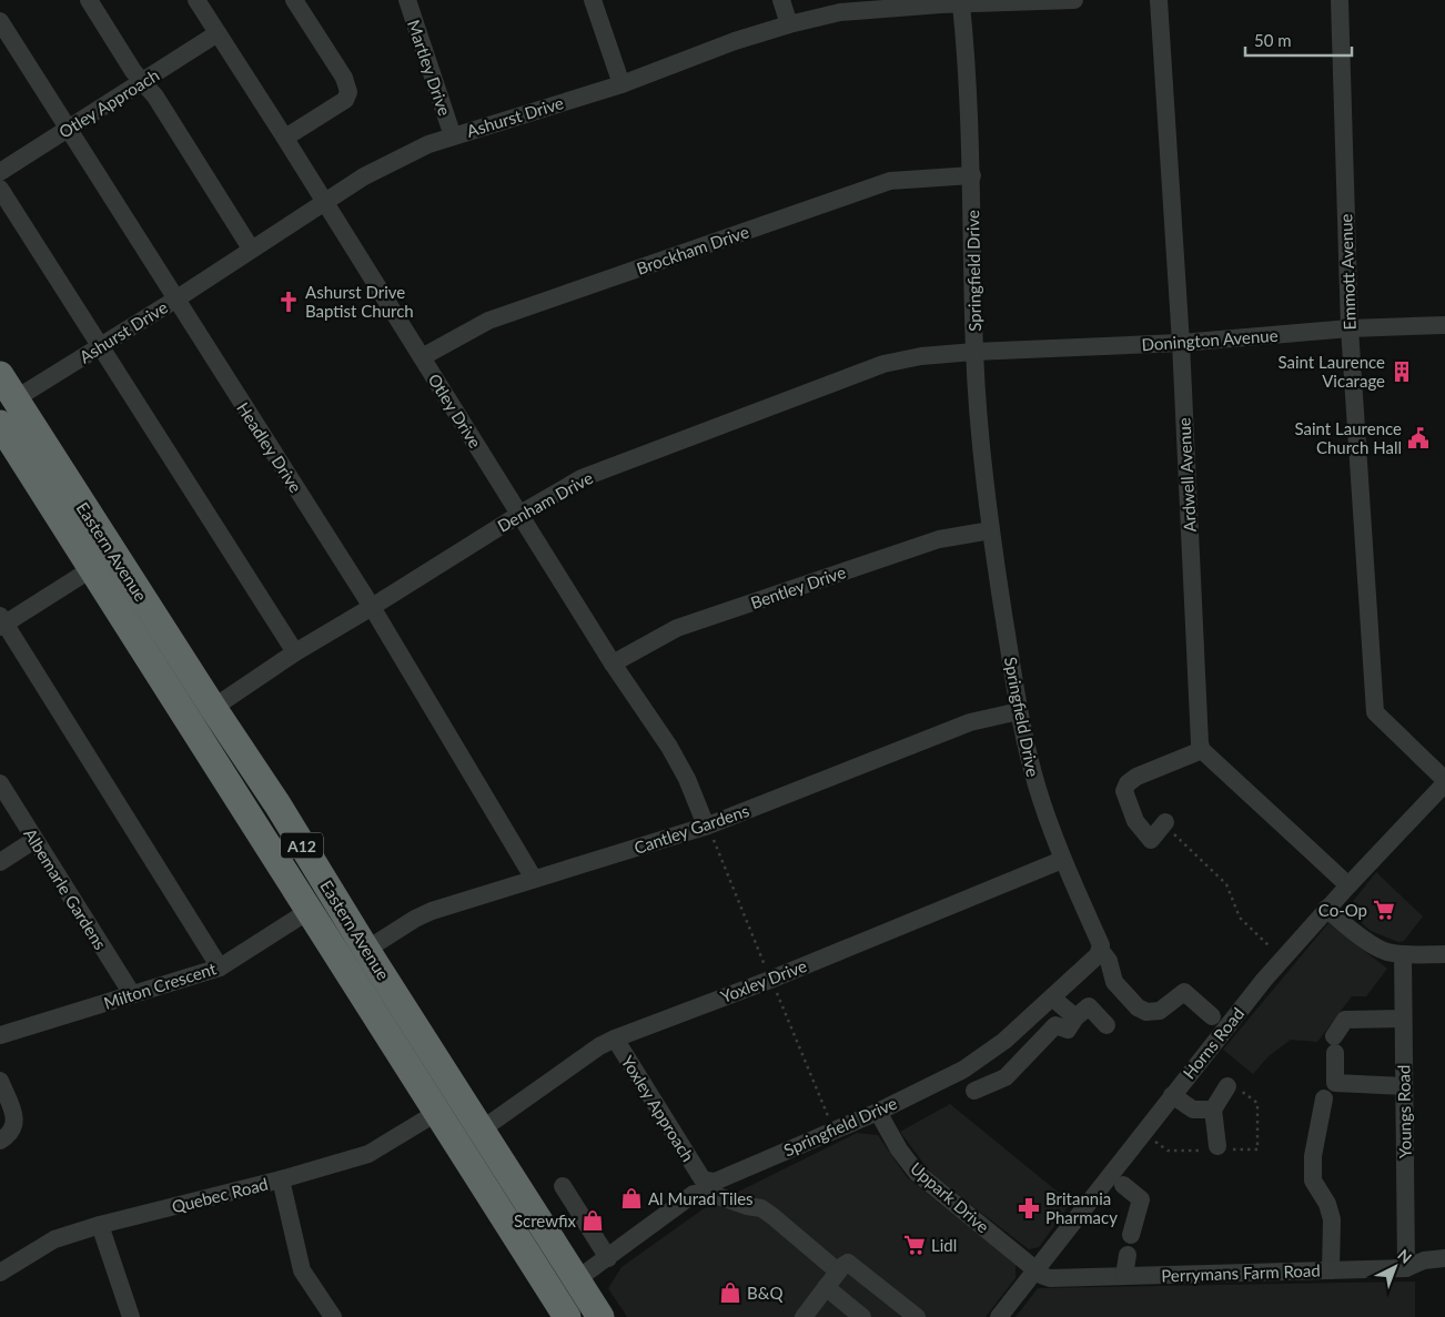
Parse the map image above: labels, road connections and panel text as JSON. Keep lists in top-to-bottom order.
{
  "streets": {
    "highway": ["Eastern Avenue", "A12"],
    "street": [
      "Martley Drive",
      "Otley Approach",
      "Ashurst Drive",
      "Brockham Drive",
      "Springfield Drive",
      "Emmott Avenue",
      "Donington Avenue",
      "Otley Drive",
      "Headley Drive",
      "Ardwell Avenue",
      "Denham Drive",
      "Bentley Drive",
      "Cantley Gardens",
      "Albemarle Gardens",
      "Yoxley Drive",
      "Milton Crescent",
      "Horns Road",
      "Yoxley Approach",
      "Youngs Road",
      "Quebec Road",
      "Uppark Drive",
      "Perrymans Farm Road"
    ]
  },
  "crossings": [
    ["Martley Drive", "Ashurst Drive"],
    ["Otley Approach", "Otley Drive"],
    ["Otley Approach", "Headley Drive"],
    ["Ashurst Drive", "Springfield Drive"],
    ["Ashurst Drive", "Otley Drive"],
    ["Ashurst Drive", "Headley Drive"],
    ["Ashurst Drive", "Eastern Avenue"],
    ["Brockham Drive", "Springfield Drive"],
    ["Brockham Drive", "Otley Drive"],
    ["Springfield Drive", "Donington Avenue"],
    ["Springfield Drive", "Denham Drive"],
    ["Springfield Drive", "Eastern Avenue"],
    ["Springfield Drive", "Bentley Drive"],
    ["Springfield Drive", "Cantley Gardens"],
    ["Springfield Drive", "Yoxley Drive"],
    ["Springfield Drive", "Yoxley Approach"],
    ["Springfield Drive", "Uppark Drive"],
    ["Emmott Avenue", "Donington Avenue"],
    ["Donington Avenue", "Ardwell Avenue"],
    ["Donington Avenue", "Denham Drive"],
    ["Otley Drive", "Denham Drive"],
    ["Otley Drive", "Bentley Drive"],
    ["Otley Drive", "Cantley Gardens"],
    ["Headley Drive", "Denham Drive"],
    ["Headley Drive", "Cantley Gardens"],
    ["Denham Drive", "Eastern Avenue"],
    ["Eastern Avenue", "Cantley Gardens"],
    ["Eastern Avenue", "Yoxley Drive"],
    ["Eastern Avenue", "Milton Crescent"],
    ["Eastern Avenue", "Quebec Road"],
    ["Albemarle Gardens", "Milton Crescent"],
    ["Yoxley Drive", "Yoxley Approach"],
    ["Horns Road", "Uppark Drive"],
    ["Horns Road", "Perrymans Farm Road"],
    ["Youngs Road", "Perrymans Farm Road"],
    ["Uppark Drive", "Perrymans Farm Road"]
  ],
  "places": {
    "church": ["Ashurst Drive Baptist Church"],
    "building": ["Saint Laurence Vicarage"],
    "public building": ["Saint Laurence Church Hall"],
    "supermarket": ["Co-Op", "Lidl"],
    "shop": ["Al Murad Tiles", "Screwfix", "B&Q"],
    "pharmacy": ["Britannia Pharmacy"]
  },
  "scale_bar": "50 m",
  "north": "top right"
}
